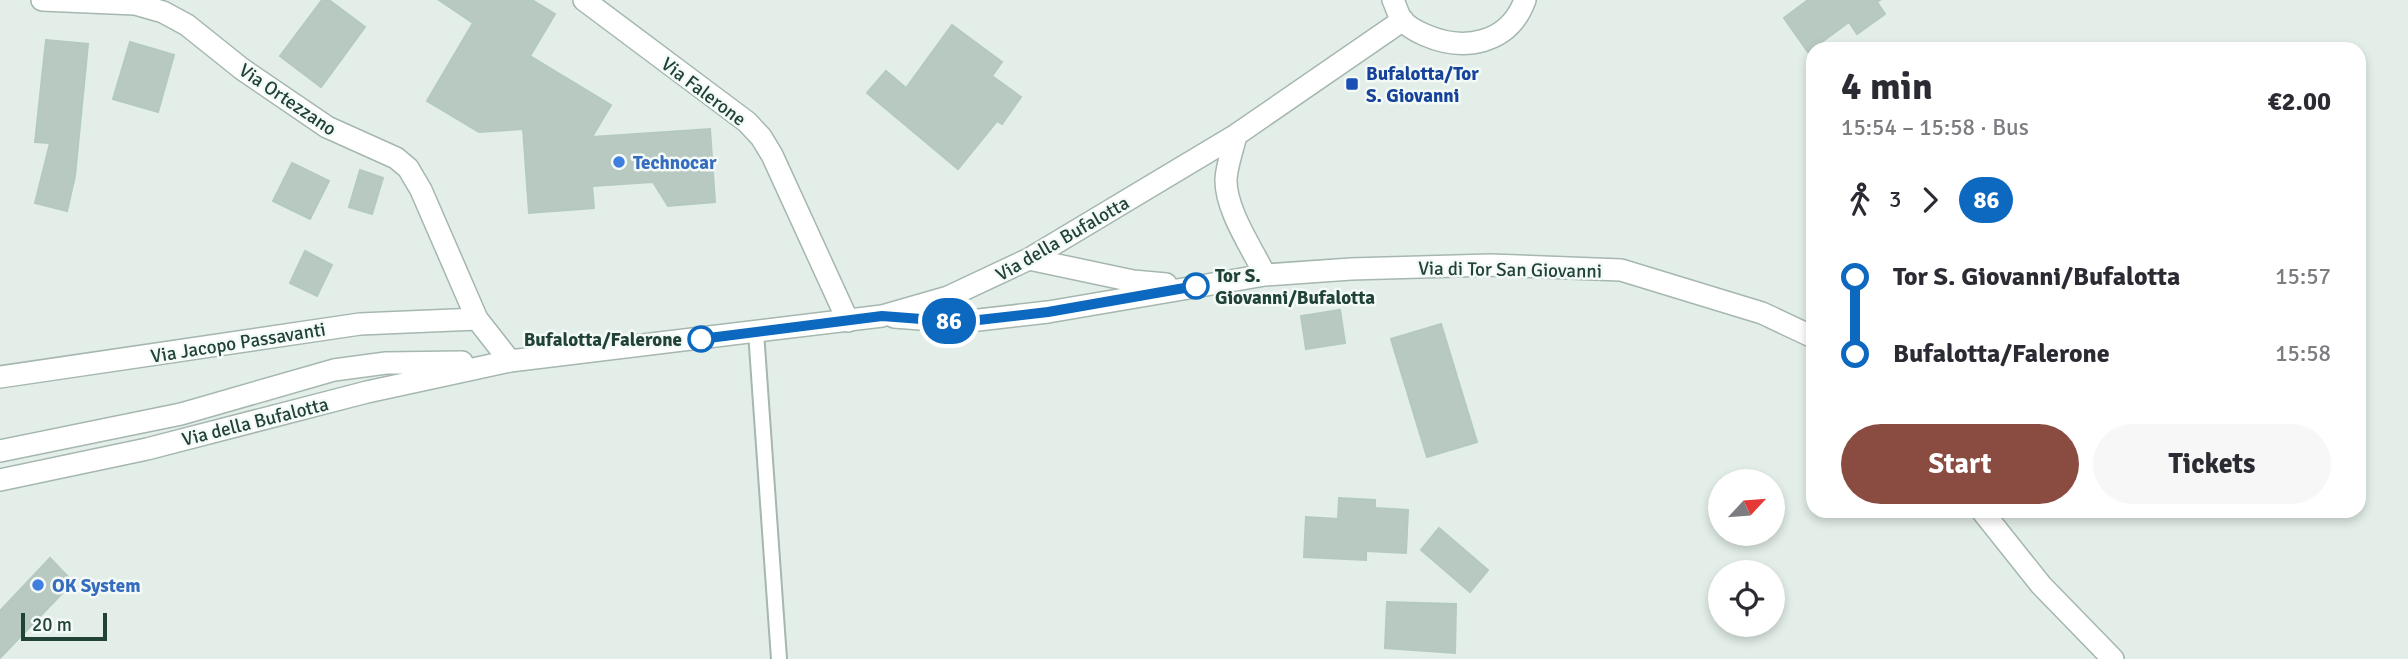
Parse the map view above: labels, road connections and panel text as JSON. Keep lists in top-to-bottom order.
{
  "streets": {
    "street": [
      "Via Falerone",
      "Via Ortezzano",
      "Via della Bufalotta",
      "Via di Tor San Giovanni",
      "Via Jacopo Passavanti"
    ]
  },
  "crossings": [
    ["Via Falerone", "Via della Bufalotta"],
    ["Via Ortezzano", "Via della Bufalotta"],
    ["Via Ortezzano", "Via Jacopo Passavanti"]
  ],
  "places": {
    "transit": ["Bufalotta/Tor S. Giovanni"],
    "other": [
      "Technocar",
      "Tor S. Giovanni/Bufalotta",
      "Bufalotta/Falerone",
      "OK System"
    ]
  },
  "lines": ["bus line 86"],
  "scale_bar": "20 m",
  "north": "top right",
  "page": {
    "on_map": "86",
    "heading": ["4 min", "15:54 – 15:58 · Bus", "€2.00"],
    "legs": ["3", "86"],
    "list": [
      {
        "name": "Tor S. Giovanni/Bufalotta",
        "value": "15:57"
      },
      {
        "name": "Bufalotta/Falerone",
        "value": "15:58"
      }
    ],
    "buttons": ["Start", "Tickets"],
    "scale": "20 m"
  }
}
